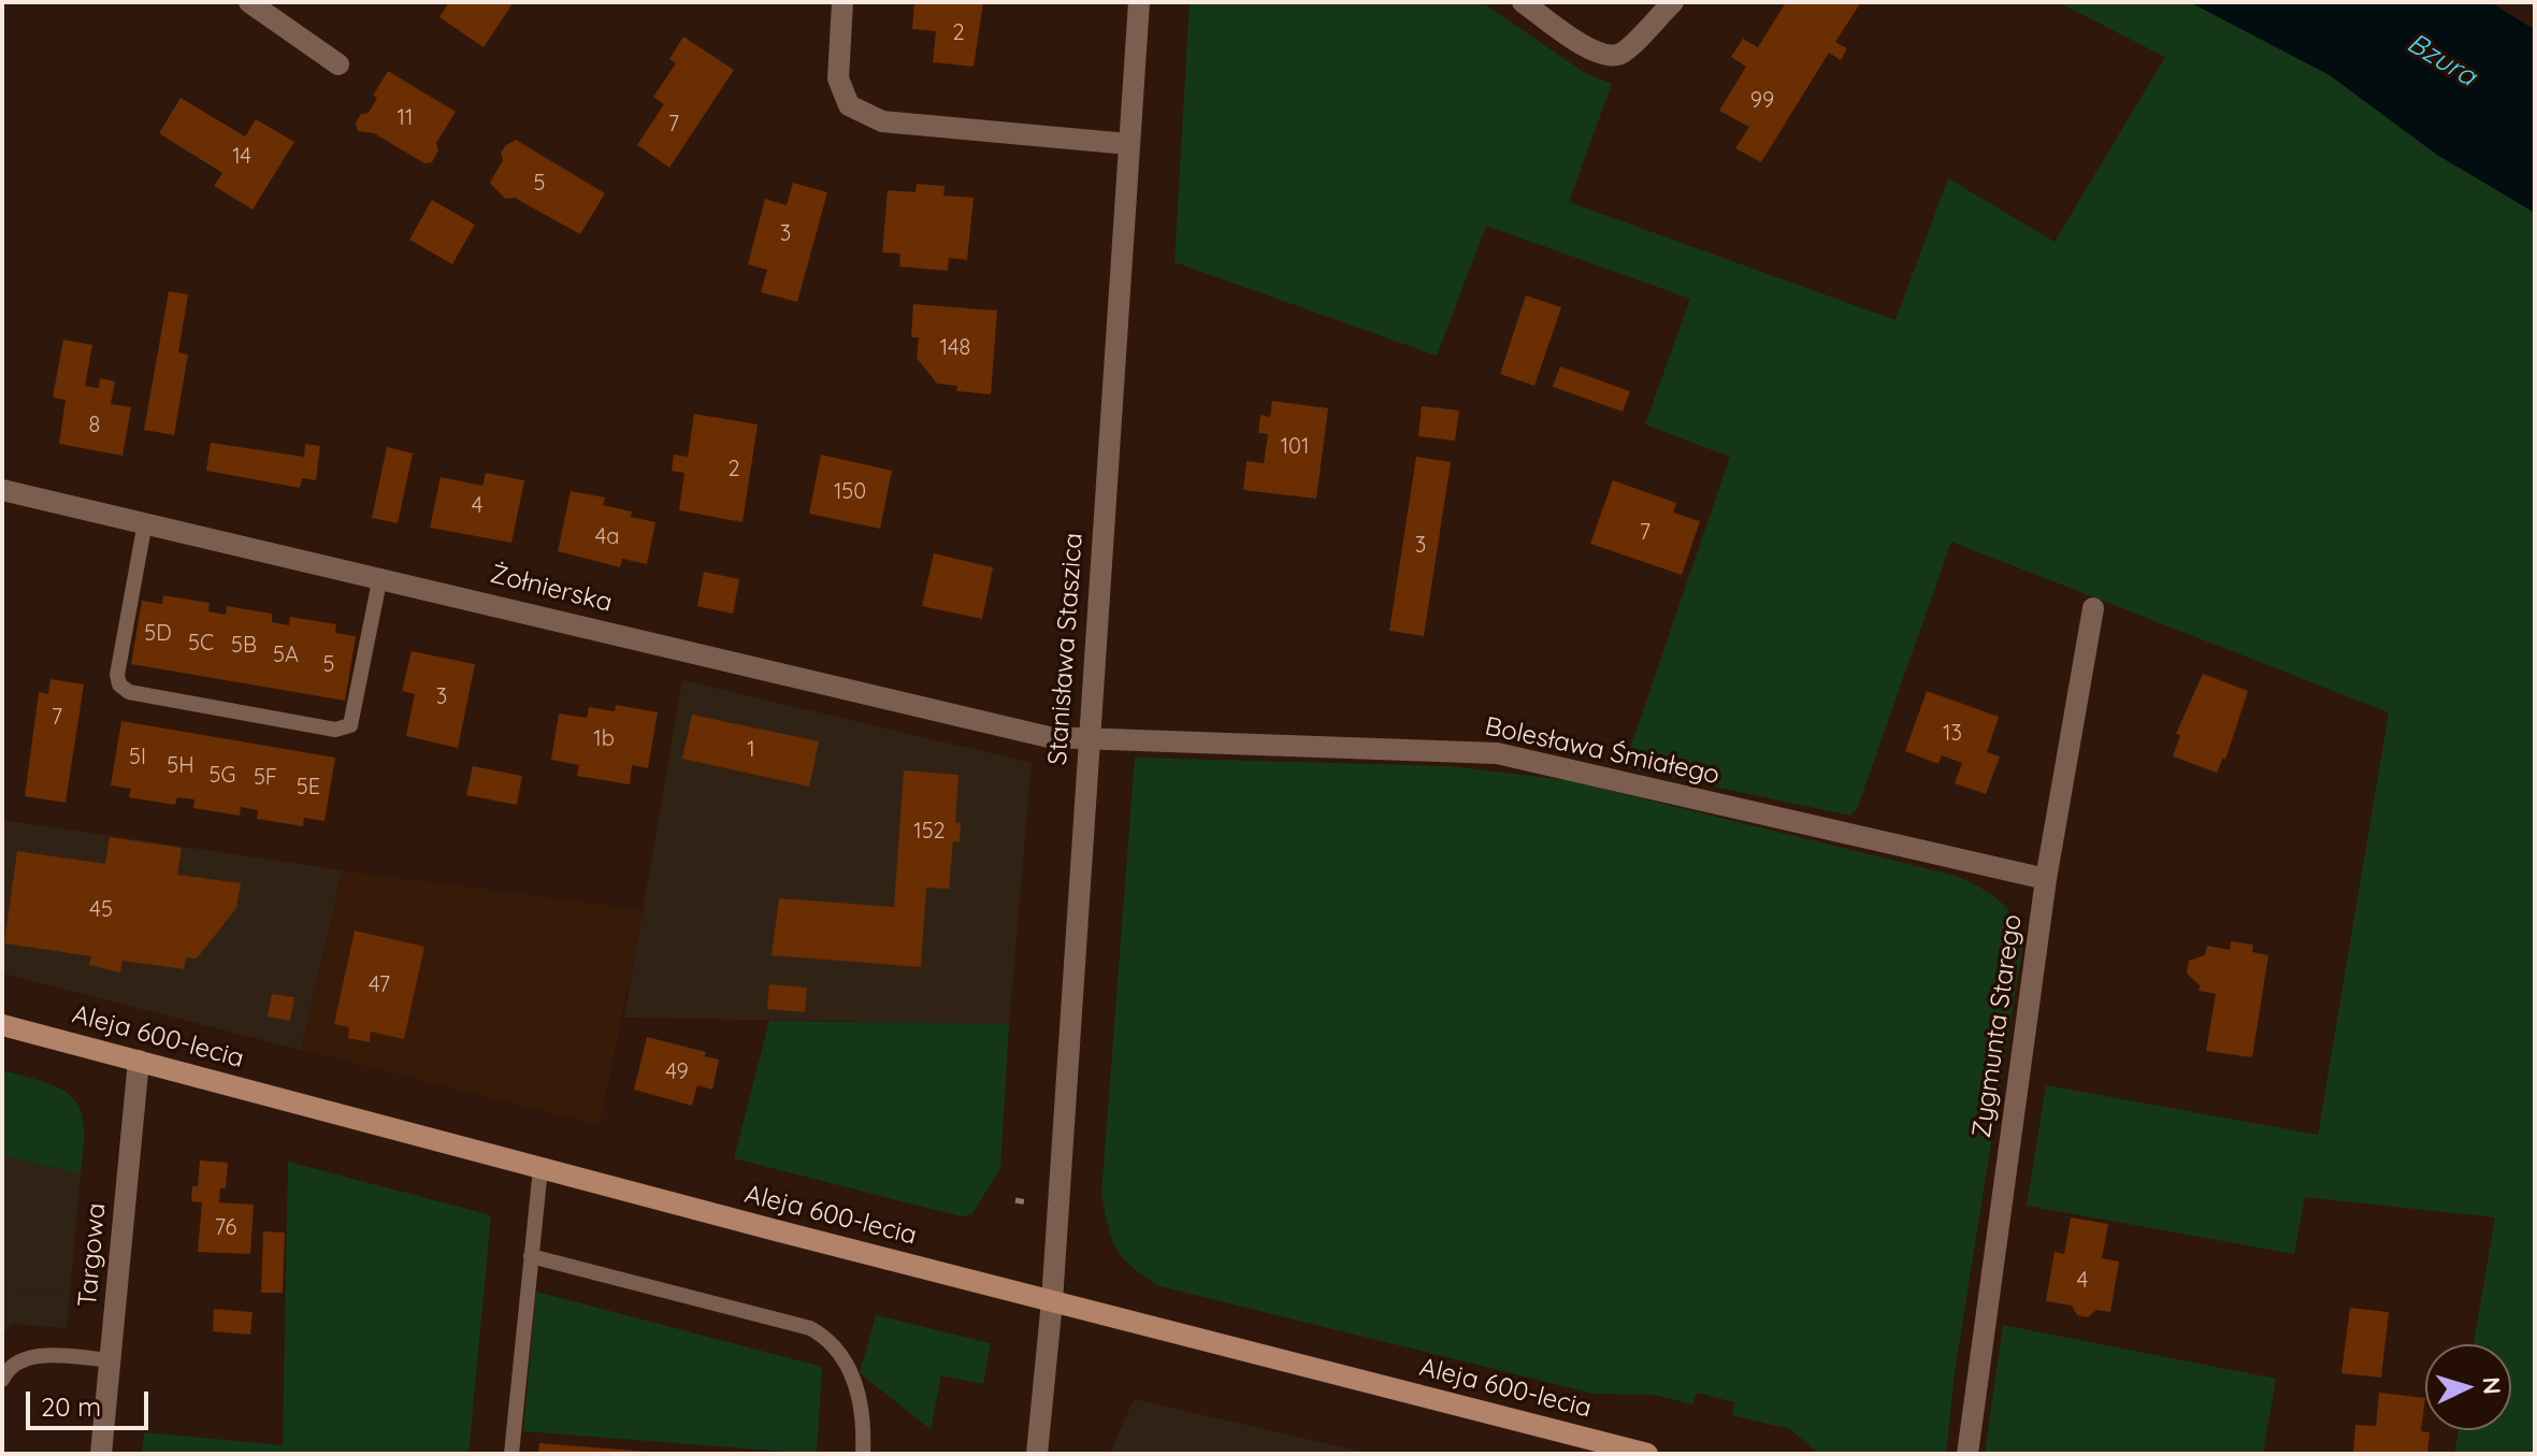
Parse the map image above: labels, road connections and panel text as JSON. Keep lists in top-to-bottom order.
{
  "streets": {
    "main road": ["Aleja 600-lecia"],
    "street": [
      "Żołnierska",
      "Stanisława Staszica",
      "Bolesława Śmiałego",
      "Zygmunta Starego",
      "Targowa"
    ]
  },
  "crossings": [
    ["Żołnierska", "Stanisława Staszica"],
    ["Żołnierska", "Bolesława Śmiałego"],
    ["Stanisława Staszica", "Bolesława Śmiałego"],
    ["Stanisława Staszica", "Aleja 600-lecia"],
    ["Bolesława Śmiałego", "Zygmunta Starego"],
    ["Aleja 600-lecia", "Targowa"]
  ],
  "water": ["Bzura"],
  "house_numbers": [
    "2",
    "99",
    "11",
    "7",
    "14",
    "5",
    "3",
    "148",
    "8",
    "101",
    "2",
    "150",
    "4",
    "7",
    "4a",
    "3",
    "5D",
    "5C",
    "5B",
    "5A",
    "5",
    "3",
    "7",
    "13",
    "1b",
    "1",
    "5I",
    "5H",
    "5G",
    "5F",
    "5E",
    "152",
    "45",
    "47",
    "49",
    "76",
    "4"
  ],
  "scale_bar": "20 m",
  "north": "right"
}
